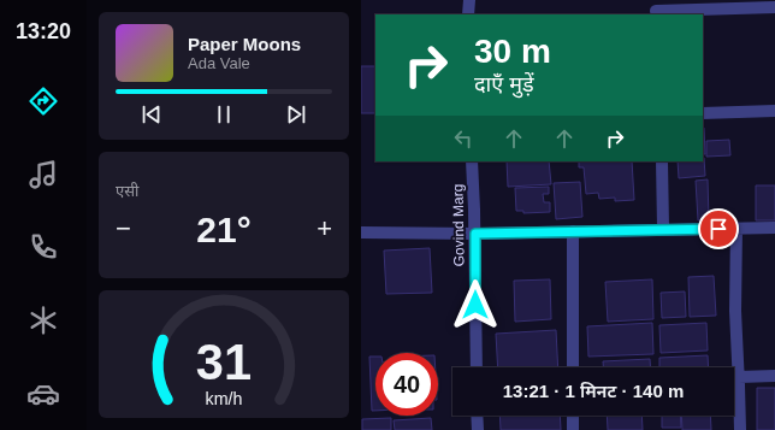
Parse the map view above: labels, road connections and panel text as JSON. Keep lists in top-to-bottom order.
{
  "streets": {
    "street": ["Govind Marg"]
  },
  "page": {
    "tabs": "13:20",
    "turn": ["30 m", "दाएँ मुड़ें"],
    "song": ["Paper Moons", "Ada Vale"],
    "tile": "एसी",
    "heat": ["−", "21°", "+"],
    "limit": "40",
    "trip": "13:21 · 1 मिनट · 140 m",
    "gauge": ["31", "km/h"]
  }
}
